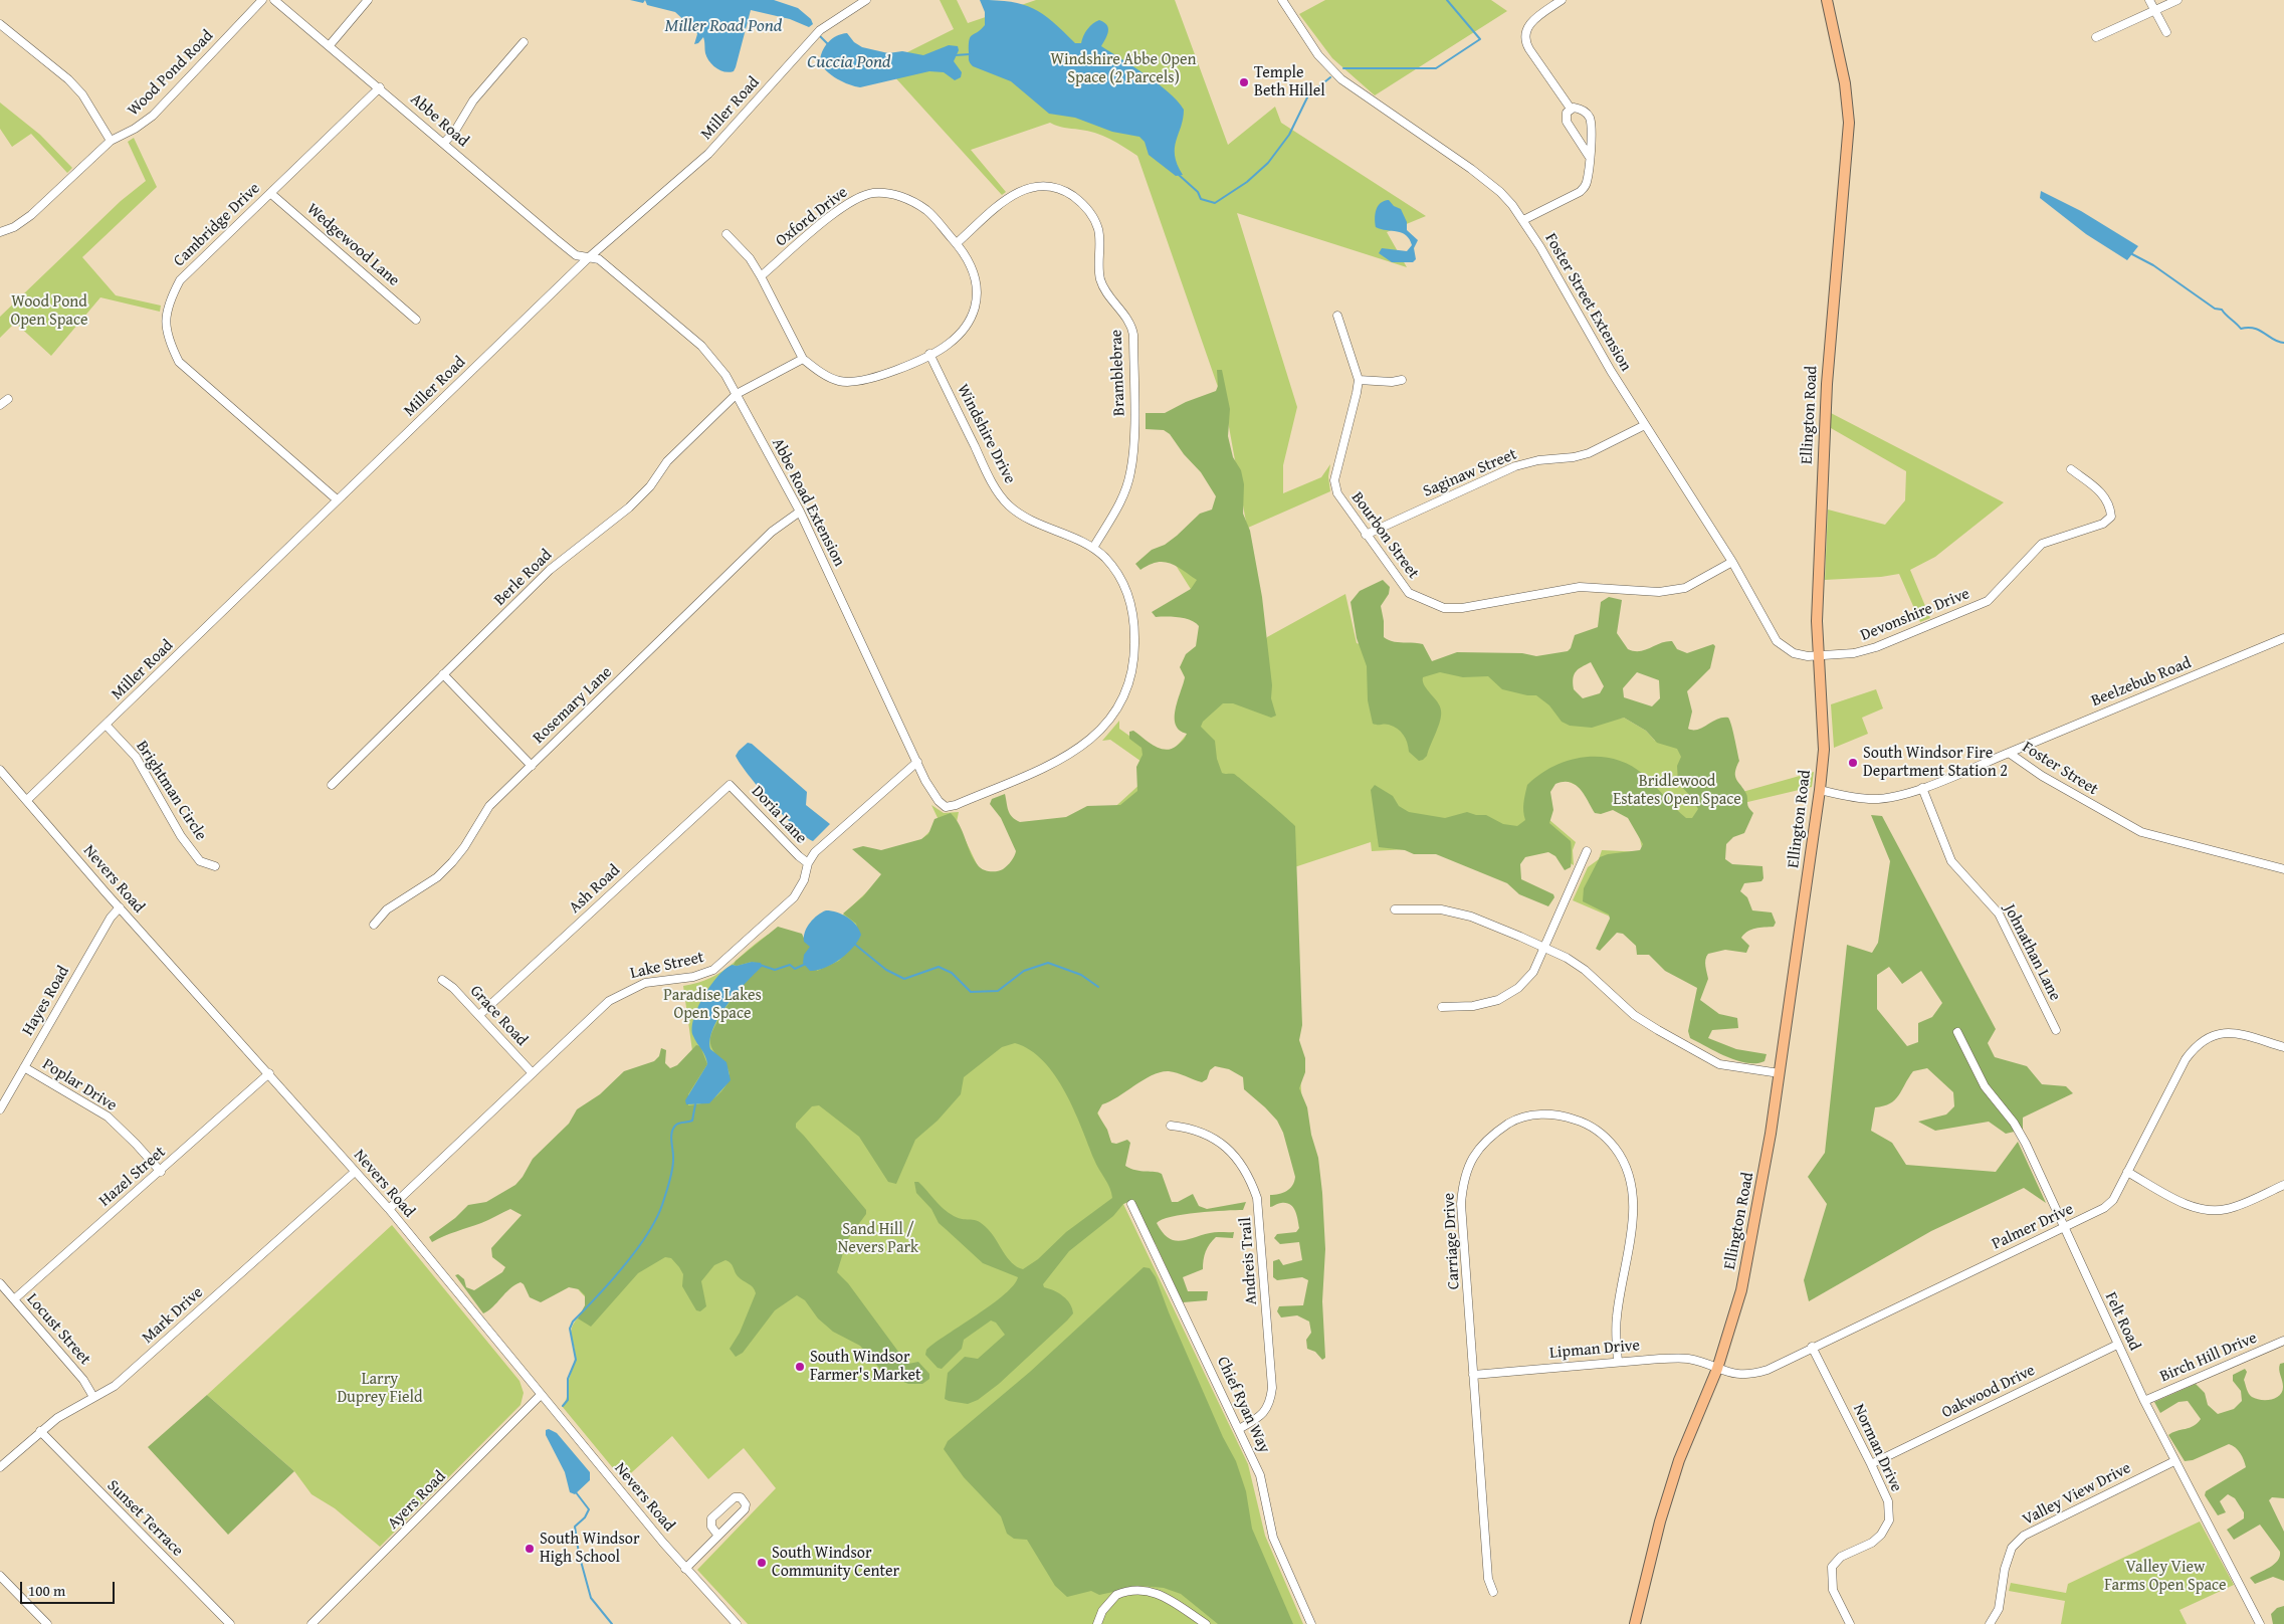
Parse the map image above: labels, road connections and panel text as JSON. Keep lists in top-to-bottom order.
{
  "streets": {
    "main road": ["Ellington Road"],
    "street": [
      "Wood Pond Road",
      "Miller Road",
      "Abbe Road",
      "Oxford Drive",
      "Cambridge Drive",
      "Wedgewood Lane",
      "Foster Street Extension",
      "Bramblebrae",
      "Windshire Drive",
      "Saginaw Street",
      "Abbe Road Extension",
      "Bourbon Street",
      "Berle Road",
      "Devonshire Drive",
      "Beelzebub Road",
      "Rosemary Lane",
      "Foster Street",
      "Brightman Circle",
      "Doria Lane",
      "Nevers Road",
      "Ash Road",
      "Johnathan Lane",
      "Lake Street",
      "Hayes Road",
      "Grace Road",
      "Poplar Drive",
      "Hazel Street",
      "Palmer Drive",
      "Carriage Drive",
      "Andreis Trail",
      "Mark Drive",
      "Felt Road",
      "Locust Street",
      "Lipman Drive",
      "Birch Hill Drive",
      "Oakwood Drive",
      "Chief Ryan Way",
      "Norman Drive",
      "Valley View Drive",
      "Ayers Road",
      "Sunset Terrace"
    ]
  },
  "crossings": [
    ["Miller Road", "Abbe Road"],
    ["Miller Road", "Cambridge Drive"],
    ["Miller Road", "Abbe Road Extension"],
    ["Miller Road", "Brightman Circle"],
    ["Miller Road", "Nevers Road"],
    ["Abbe Road", "Cambridge Drive"],
    ["Abbe Road", "Abbe Road Extension"],
    ["Oxford Drive", "Bramblebrae"],
    ["Oxford Drive", "Windshire Drive"],
    ["Cambridge Drive", "Wedgewood Lane"],
    ["Foster Street Extension", "Ellington Road"],
    ["Foster Street Extension", "Saginaw Street"],
    ["Foster Street Extension", "Bourbon Street"],
    ["Foster Street Extension", "Devonshire Drive"],
    ["Bramblebrae", "Windshire Drive"],
    ["Ellington Road", "Devonshire Drive"],
    ["Ellington Road", "Foster Street"],
    ["Ellington Road", "Palmer Drive"],
    ["Ellington Road", "Lipman Drive"],
    ["Windshire Drive", "Abbe Road Extension"],
    ["Saginaw Street", "Bourbon Street"],
    ["Abbe Road Extension", "Berle Road"],
    ["Abbe Road Extension", "Rosemary Lane"],
    ["Abbe Road Extension", "Lake Street"],
    ["Beelzebub Road", "Foster Street"],
    ["Foster Street", "Johnathan Lane"],
    ["Doria Lane", "Ash Road"],
    ["Doria Lane", "Lake Street"],
    ["Nevers Road", "Lake Street"],
    ["Nevers Road", "Hayes Road"],
    ["Nevers Road", "Hazel Street"],
    ["Nevers Road", "Mark Drive"],
    ["Nevers Road", "Ayers Road"],
    ["Ash Road", "Grace Road"],
    ["Lake Street", "Grace Road"],
    ["Hayes Road", "Poplar Drive"],
    ["Poplar Drive", "Hazel Street"],
    ["Hazel Street", "Locust Street"],
    ["Palmer Drive", "Felt Road"],
    ["Palmer Drive", "Lipman Drive"],
    ["Palmer Drive", "Norman Drive"],
    ["Carriage Drive", "Lipman Drive"],
    ["Andreis Trail", "Chief Ryan Way"],
    ["Mark Drive", "Locust Street"],
    ["Mark Drive", "Sunset Terrace"],
    ["Felt Road", "Birch Hill Drive"],
    ["Felt Road", "Oakwood Drive"],
    ["Felt Road", "Valley View Drive"],
    ["Oakwood Drive", "Norman Drive"]
  ],
  "water": ["Miller Road Pond", "Cuccia Pond"],
  "parks": [
    "Windshire Abbe Open Space (2 Parcels)",
    "Wood Pond Open Space",
    "Bridlewood Estates Open Space",
    "Paradise Lakes Open Space",
    "Sand Hill / Nevers Park",
    "Larry Duprey Field",
    "Valley View Farms Open Space"
  ],
  "places": [
    "Temple Beth Hillel",
    "South Windsor Fire Department Station 2",
    "South Windsor Farmer's Market",
    "South Windsor High School",
    "South Windsor Community Center"
  ],
  "scale_bar": "100 m"
}
